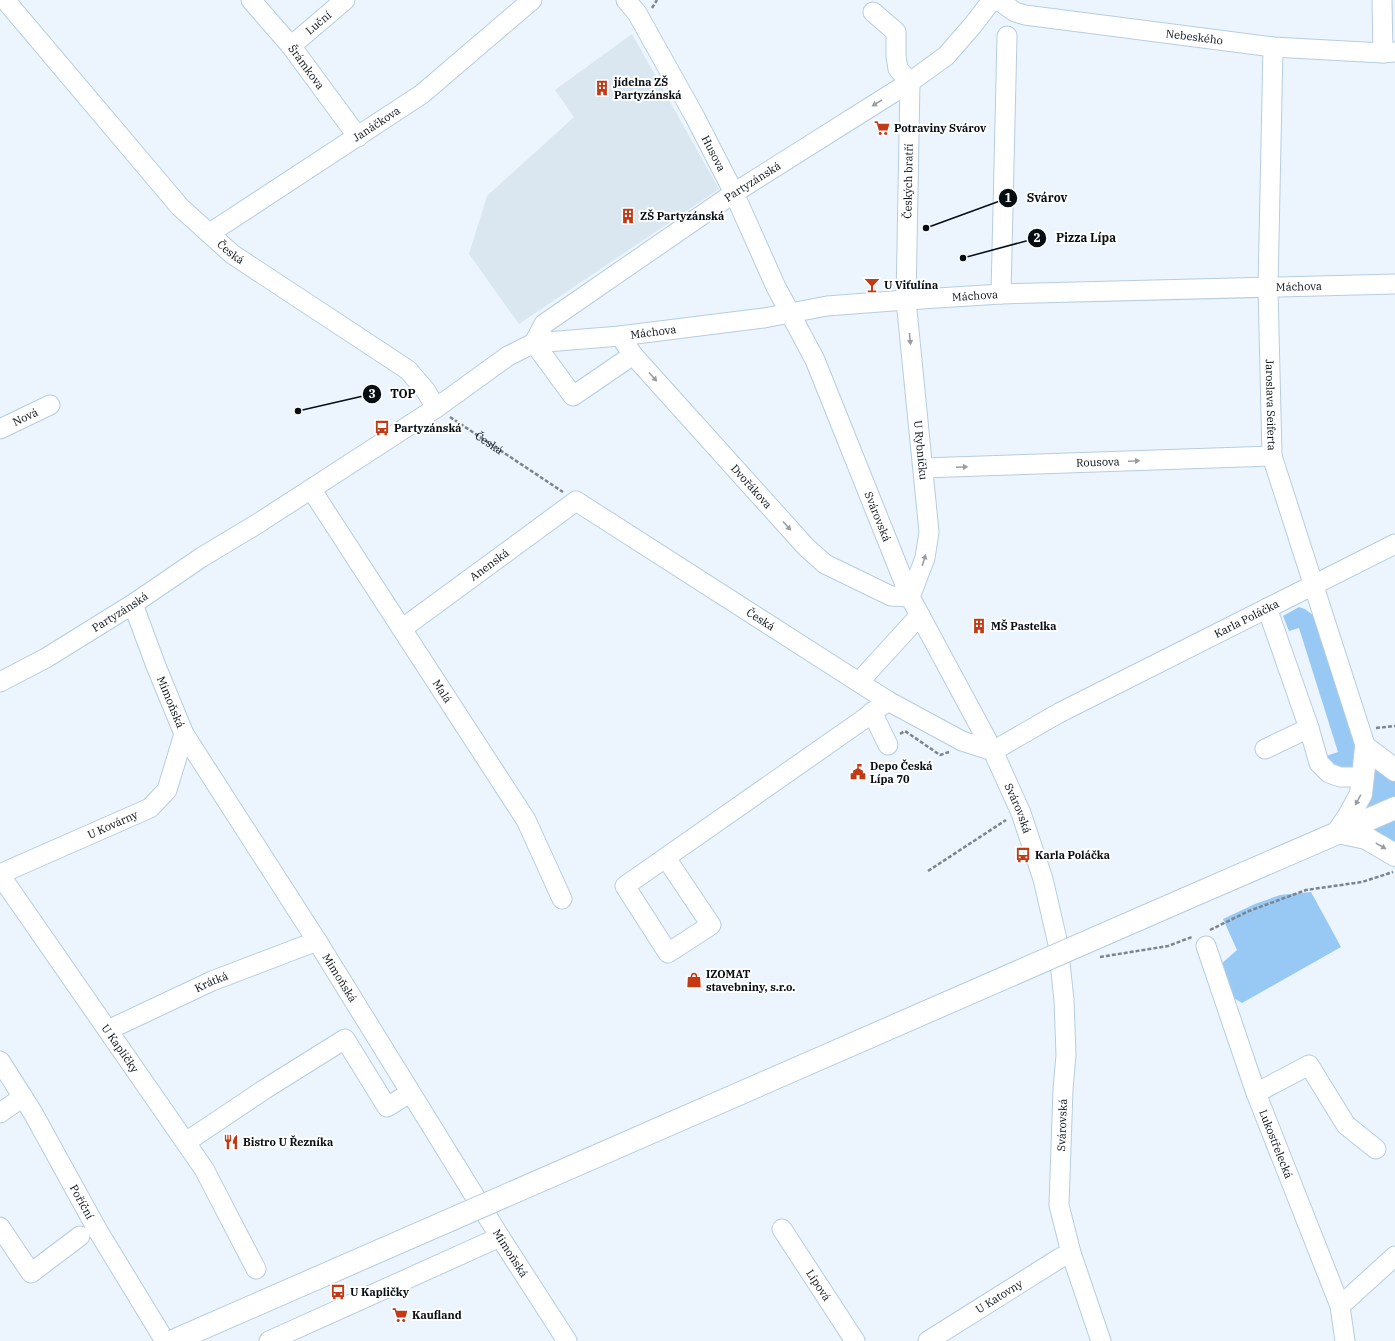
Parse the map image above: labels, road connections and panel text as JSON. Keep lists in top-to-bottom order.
{
  "streets": {
    "street": [
      "Luční",
      "Nebeského",
      "Šrámkova",
      "Janáčkova",
      "Husova",
      "Českých bratří",
      "Partyzánská",
      "Česká",
      "Máchova",
      "Jaroslava Seiferta",
      "Nová",
      "U Rybníčku",
      "Rousova",
      "Dvořákova",
      "Svárovská",
      "Anenská",
      "Karla Poláčka",
      "Malá",
      "Mimoňská",
      "U Kovárny",
      "Krátká",
      "U Kapličky",
      "Lukostřelecká",
      "Poříční",
      "Lípová",
      "U Katovny"
    ]
  },
  "crossings": [
    ["Luční", "Šrámkova"],
    ["Nebeského", "Jaroslava Seiferta"],
    ["Šrámkova", "Janáčkova"],
    ["Janáčkova", "Česká"],
    ["Husova", "Partyzánská"],
    ["Husova", "Máchova"],
    ["Husova", "Svárovská"],
    ["Českých bratří", "Partyzánská"],
    ["Českých bratří", "Máchova"],
    ["Českých bratří", "U Rybníčku"],
    ["Partyzánská", "Česká"],
    ["Partyzánská", "Máchova"],
    ["Partyzánská", "Malá"],
    ["Partyzánská", "Mimoňská"],
    ["Česká", "Svárovská"],
    ["Česká", "Anenská"],
    ["Česká", "Karla Poláčka"],
    ["Máchova", "Jaroslava Seiferta"],
    ["Máchova", "U Rybníčku"],
    ["Máchova", "Dvořákova"],
    ["Máchova", "Svárovská"],
    ["Jaroslava Seiferta", "Rousova"],
    ["Jaroslava Seiferta", "Karla Poláčka"],
    ["U Rybníčku", "Rousova"],
    ["U Rybníčku", "Dvořákova"],
    ["U Rybníčku", "Svárovská"],
    ["Dvořákova", "Svárovská"],
    ["Svárovská", "Karla Poláčka"],
    ["Svárovská", "U Katovny"],
    ["Anenská", "Malá"],
    ["Mimoňská", "U Kovárny"],
    ["Mimoňská", "Krátká"],
    ["U Kovárny", "U Kapličky"],
    ["Krátká", "U Kapličky"]
  ],
  "one_way": ["Rousova", "Dvořákova"],
  "places": {
    "building": ["jídelna ZŠ Partyzánská", "ZŠ Partyzánská", "MŠ Pastelka"],
    "supermarket": ["Potraviny Svárov", "Kaufland"],
    "other": ["Svárov", "Pizza Lípa", "TOP"],
    "bar": ["U Viťulína"],
    "bus stop": ["Partyzánská", "Karla Poláčka", "U Kapličky"],
    "public building": ["Depo Česká Lípa 70"],
    "shop": ["IZOMAT stavebniny, s.r.o."],
    "restaurant": ["Bistro U Řezníka"]
  }
}
